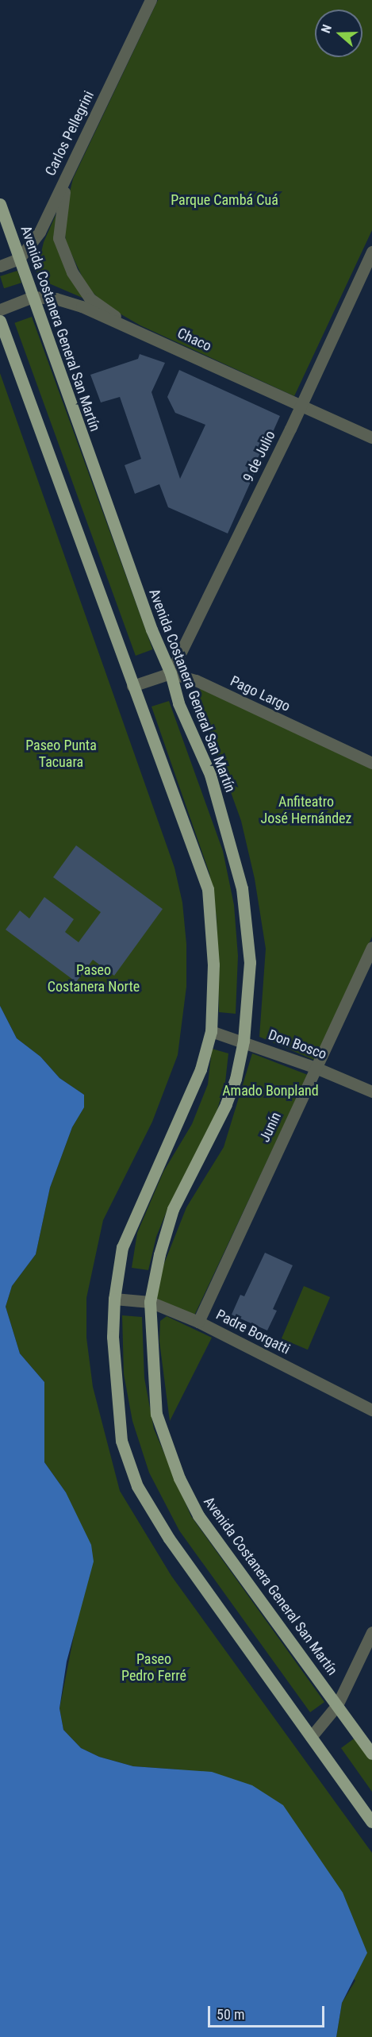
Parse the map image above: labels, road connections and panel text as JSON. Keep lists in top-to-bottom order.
{
  "streets": {
    "main road": ["Avenida Costanera General San Martín"],
    "street": [
      "Carlos Pellegrini",
      "Chaco",
      "9 de Julio",
      "Pago Largo",
      "Don Bosco",
      "Junín",
      "Padre Borgatti"
    ]
  },
  "crossings": [
    ["Carlos Pellegrini", "Avenida Costanera General San Martín"],
    ["Avenida Costanera General San Martín", "Chaco"],
    ["Avenida Costanera General San Martín", "9 de Julio"],
    ["Avenida Costanera General San Martín", "Pago Largo"],
    ["Avenida Costanera General San Martín", "Don Bosco"],
    ["Avenida Costanera General San Martín", "Padre Borgatti"],
    ["Chaco", "9 de Julio"],
    ["9 de Julio", "Pago Largo"],
    ["Don Bosco", "Junín"],
    ["Junín", "Padre Borgatti"]
  ],
  "parks": [
    "Parque Cambá Cuá",
    "Paseo Punta Tacuara",
    "Anfiteatro José Hernández",
    "Paseo Costanera Norte",
    "Amado Bonpland",
    "Paseo Pedro Ferré"
  ],
  "scale_bar": "50 m",
  "north": "left"
}
